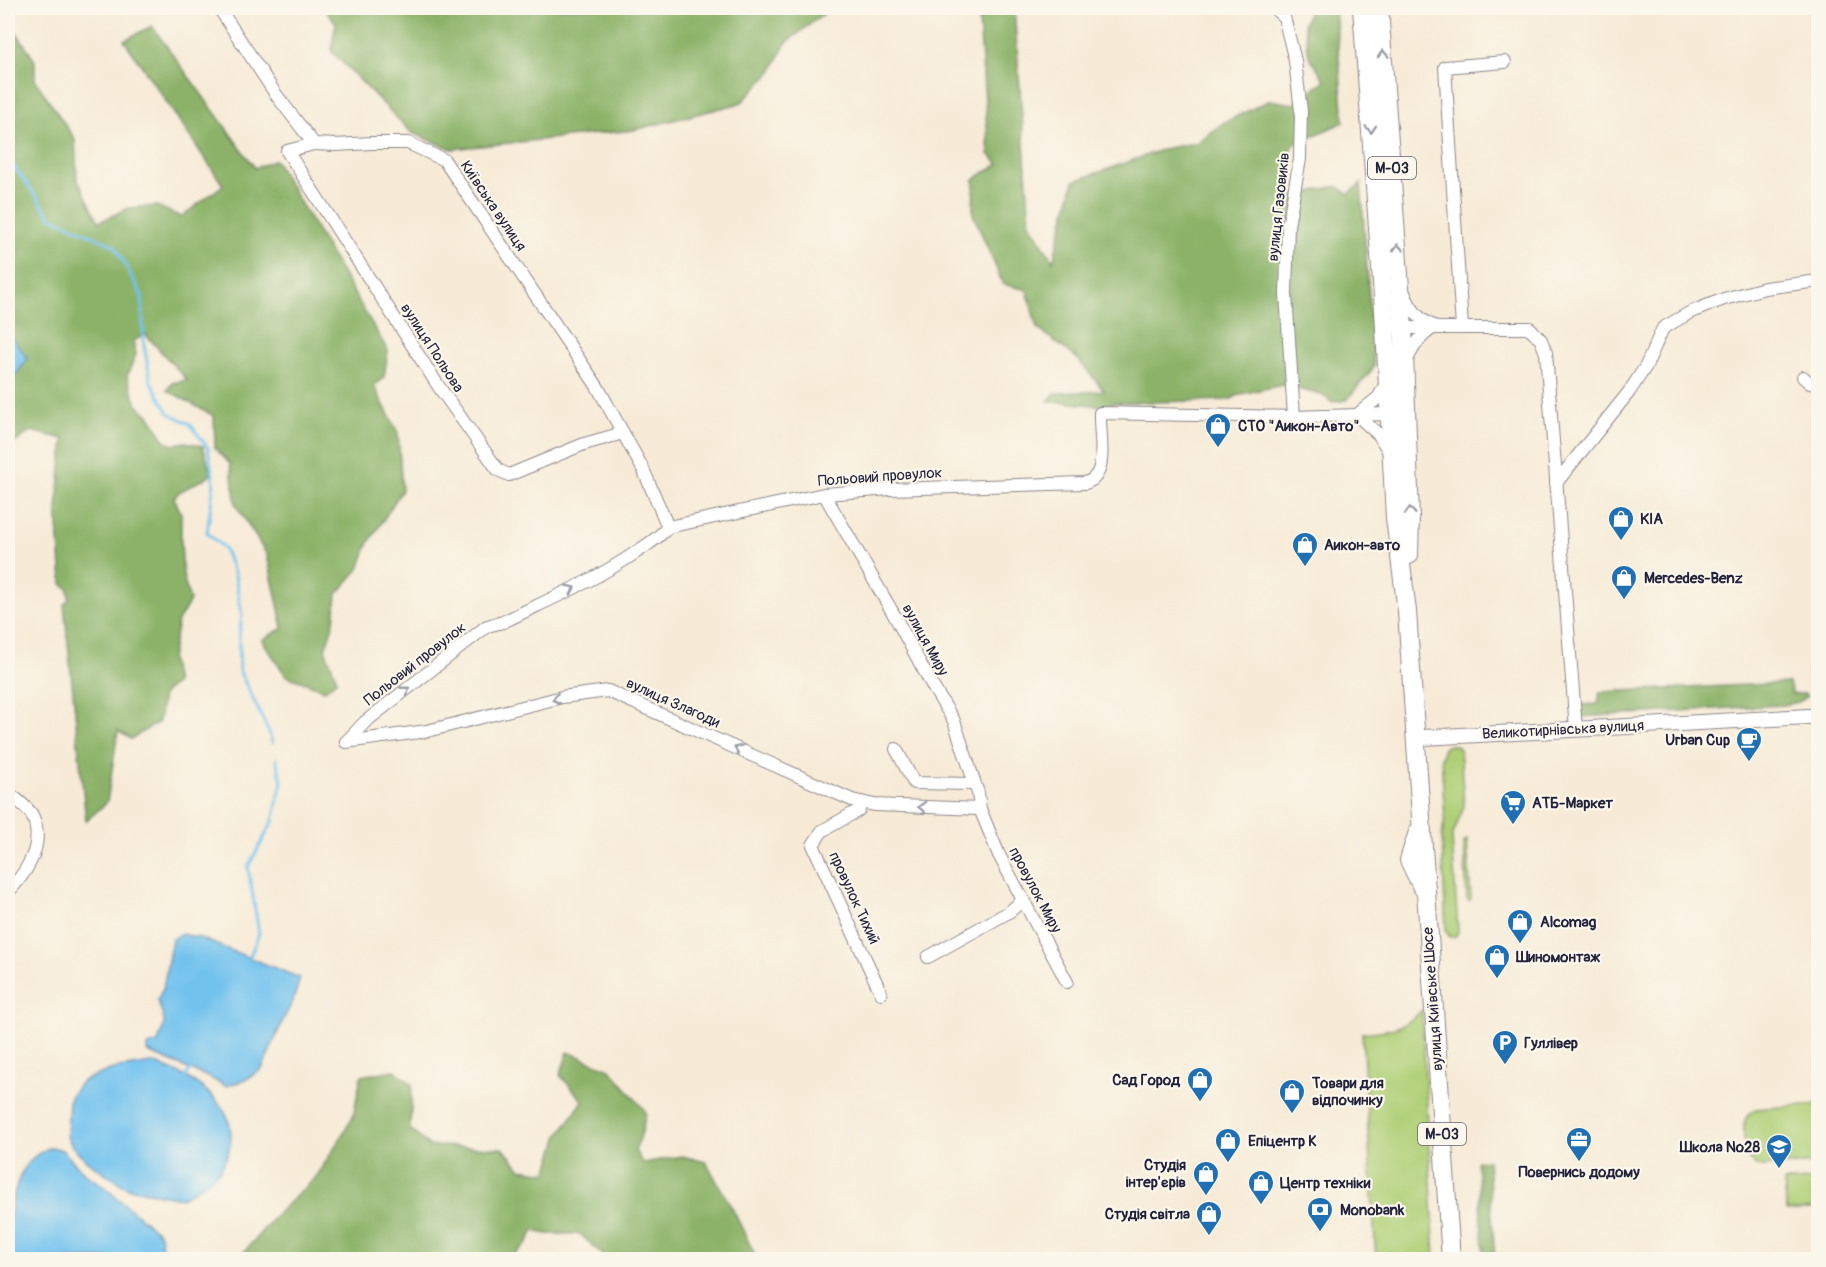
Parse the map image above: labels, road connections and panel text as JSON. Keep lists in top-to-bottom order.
{
  "streets": {
    "highway": ["М-03", "вулиця Київське Шосе"],
    "main road": ["Великотирнівська вулиця"],
    "street": [
      "Київська вулиця",
      "вулиця Газовиків",
      "вулиця Польова",
      "Польовий провулок",
      "вулиця Миру",
      "вулиця Злагоди",
      "провулок Миру",
      "провулок Тихий"
    ]
  },
  "crossings": [
    ["М-03", "Польовий провулок"],
    ["М-03", "Великотирнівська вулиця"],
    ["М-03", "вулиця Київське Шосе"],
    ["Київська вулиця", "вулиця Польова"],
    ["Київська вулиця", "Польовий провулок"],
    ["вулиця Газовиків", "Польовий провулок"],
    ["Польовий провулок", "вулиця Миру"],
    ["Польовий провулок", "вулиця Злагоди"],
    ["вулиця Миру", "вулиця Злагоди"],
    ["вулиця Миру", "провулок Миру"],
    ["вулиця Злагоди", "провулок Миру"],
    ["вулиця Злагоди", "провулок Тихий"],
    ["Великотирнівська вулиця", "вулиця Київське Шосе"]
  ],
  "one_way": ["вулиця Злагоди"],
  "places": {
    "shop": [
      "СТО \"Аикон-Авто\"",
      "KIA",
      "Аикон-авто",
      "Mercedes-Benz",
      "Alcomag",
      "Шиномонтаж",
      "Сад Город",
      "Товари для відпочинку",
      "Епіцентр К",
      "Студія інтер'єрів",
      "Центр техніки",
      "Студія світла"
    ],
    "cafe": ["Urban Cup"],
    "supermarket": ["АТБ-Маркет"],
    "parking": ["Гуллівер"],
    "office": ["Повернись додому"],
    "school or university": ["Школа №28"],
    "bank": ["Monobank"]
  }
}
